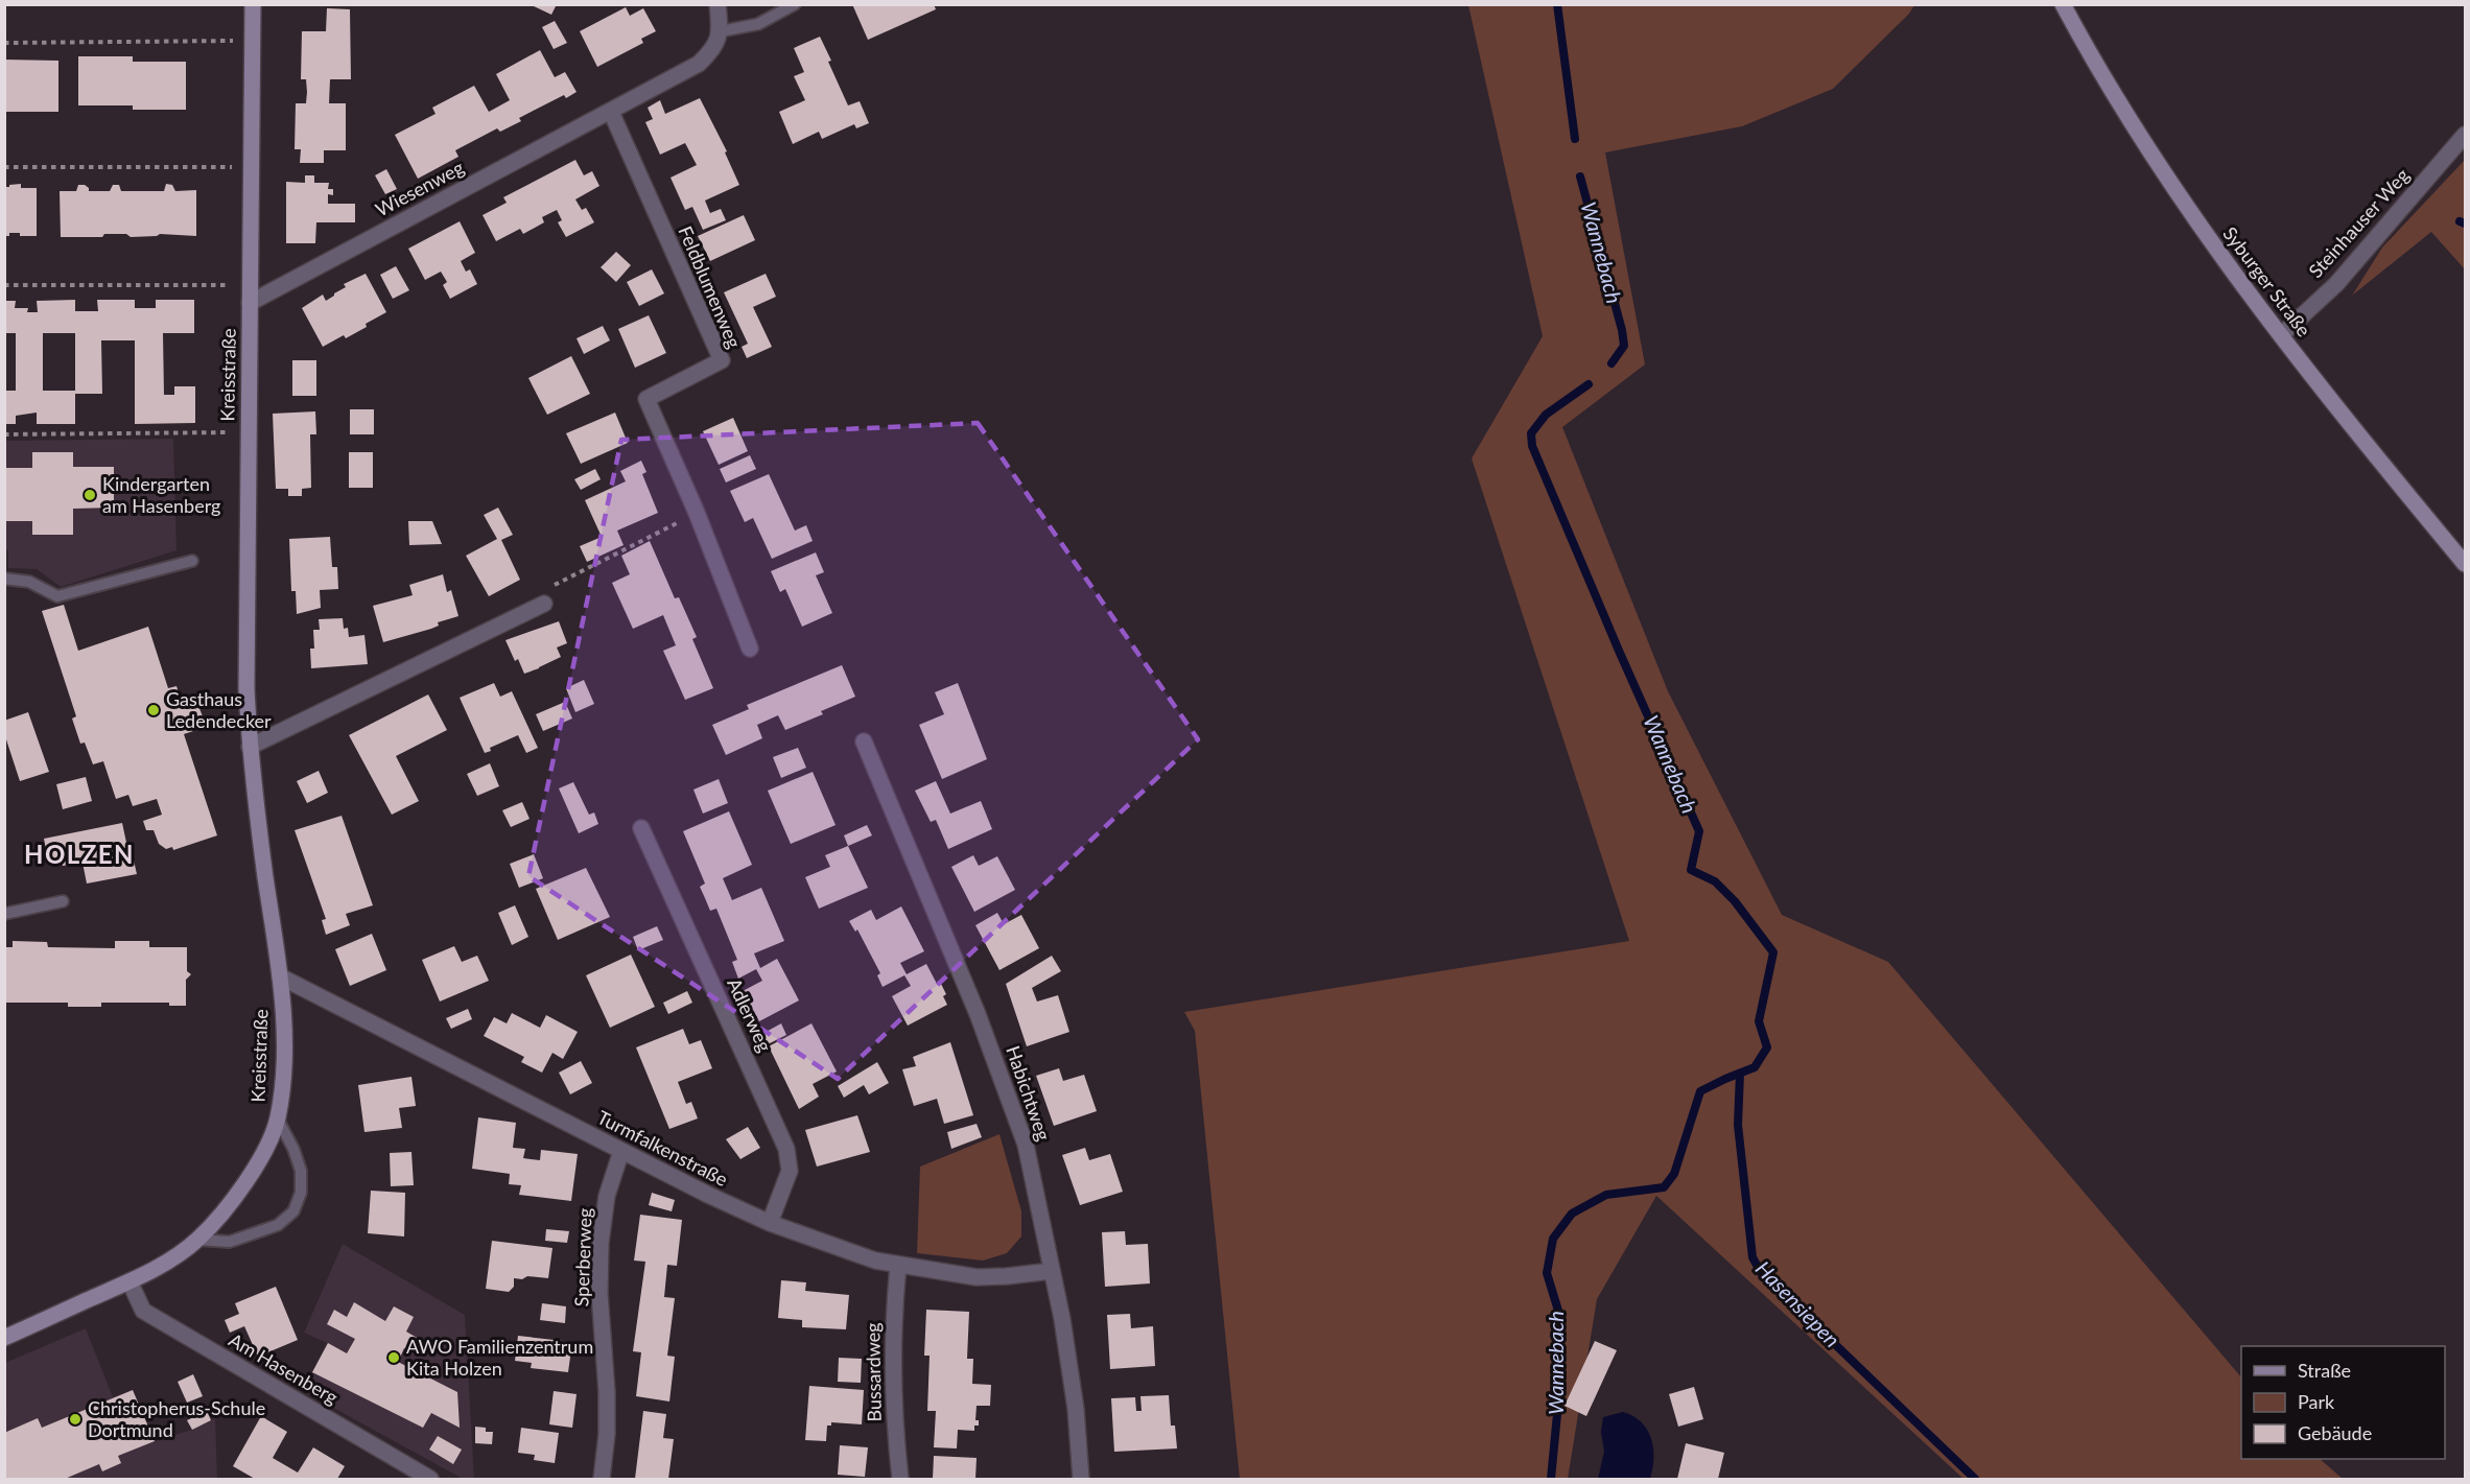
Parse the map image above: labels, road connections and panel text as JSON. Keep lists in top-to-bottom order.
{
  "streets": {
    "main road": ["Syburger Straße", "Kreisstraße"],
    "street": [
      "Wiesenweg",
      "Steinhauser Weg",
      "Feldblumenweg",
      "Adlerweg",
      "Habichtweg",
      "Turmfalkenstraße",
      "Sperberweg",
      "Am Hasenberg",
      "Bussardweg"
    ]
  },
  "crossings": [
    ["Wiesenweg", "Feldblumenweg"],
    ["Wiesenweg", "Kreisstraße"],
    ["Steinhauser Weg", "Syburger Straße"],
    ["Kreisstraße", "Turmfalkenstraße"],
    ["Kreisstraße", "Am Hasenberg"],
    ["Adlerweg", "Turmfalkenstraße"],
    ["Habichtweg", "Turmfalkenstraße"],
    ["Turmfalkenstraße", "Sperberweg"],
    ["Turmfalkenstraße", "Bussardweg"]
  ],
  "districts": ["HOLZEN"],
  "water": ["Wannebach", "Hasensiepen"],
  "places": [
    "Kindergarten am Hasenberg",
    "Gasthaus Ledendecker",
    "AWO Familienzentrum Kita Holzen",
    "Christopherus-Schule Dortmund"
  ],
  "legend": ["Straße", "Park", "Gebäude"]
}
